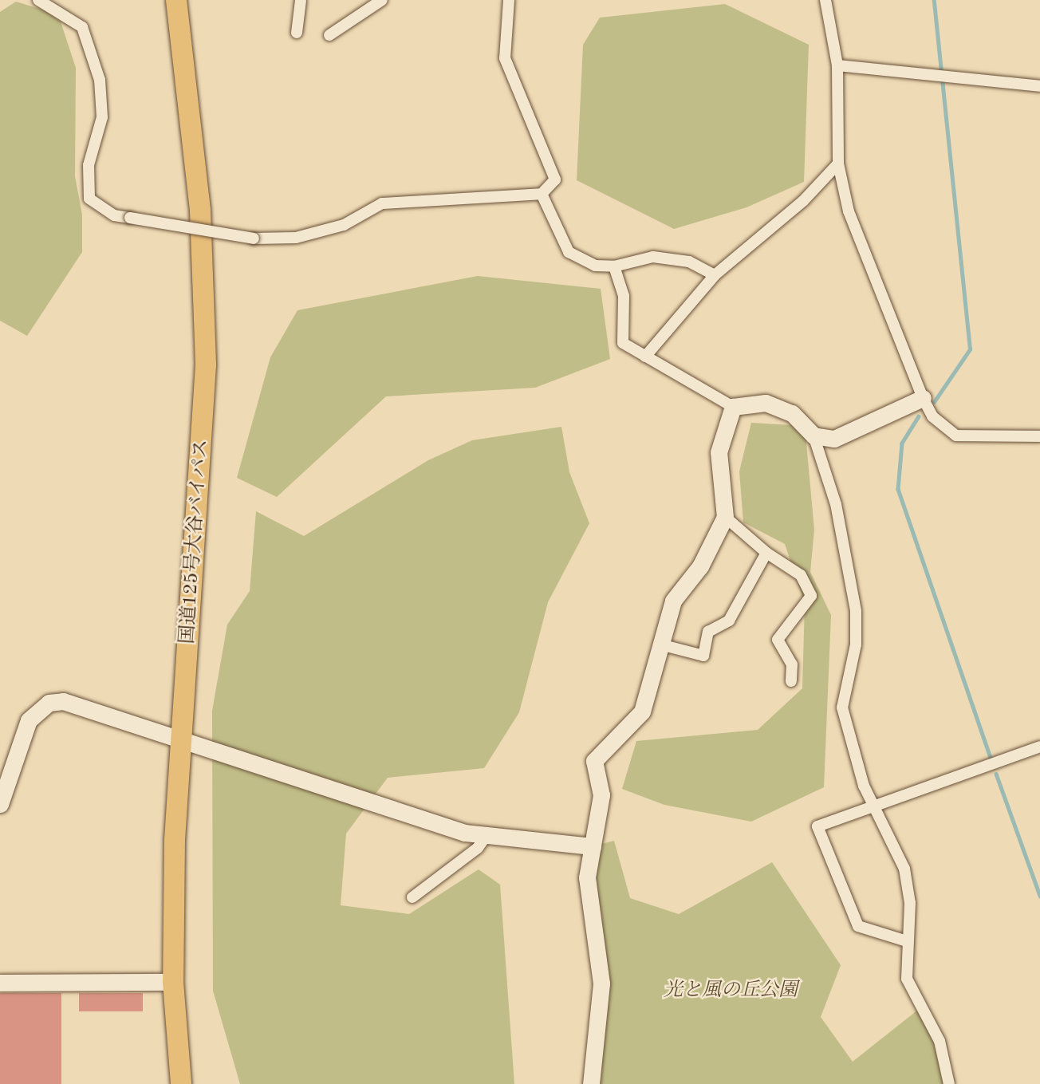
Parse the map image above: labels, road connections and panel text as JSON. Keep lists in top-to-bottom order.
{
  "streets": {
    "highway": ["国道125号大谷バイパス"]
  },
  "parks": ["光と風の丘公園"]
}
